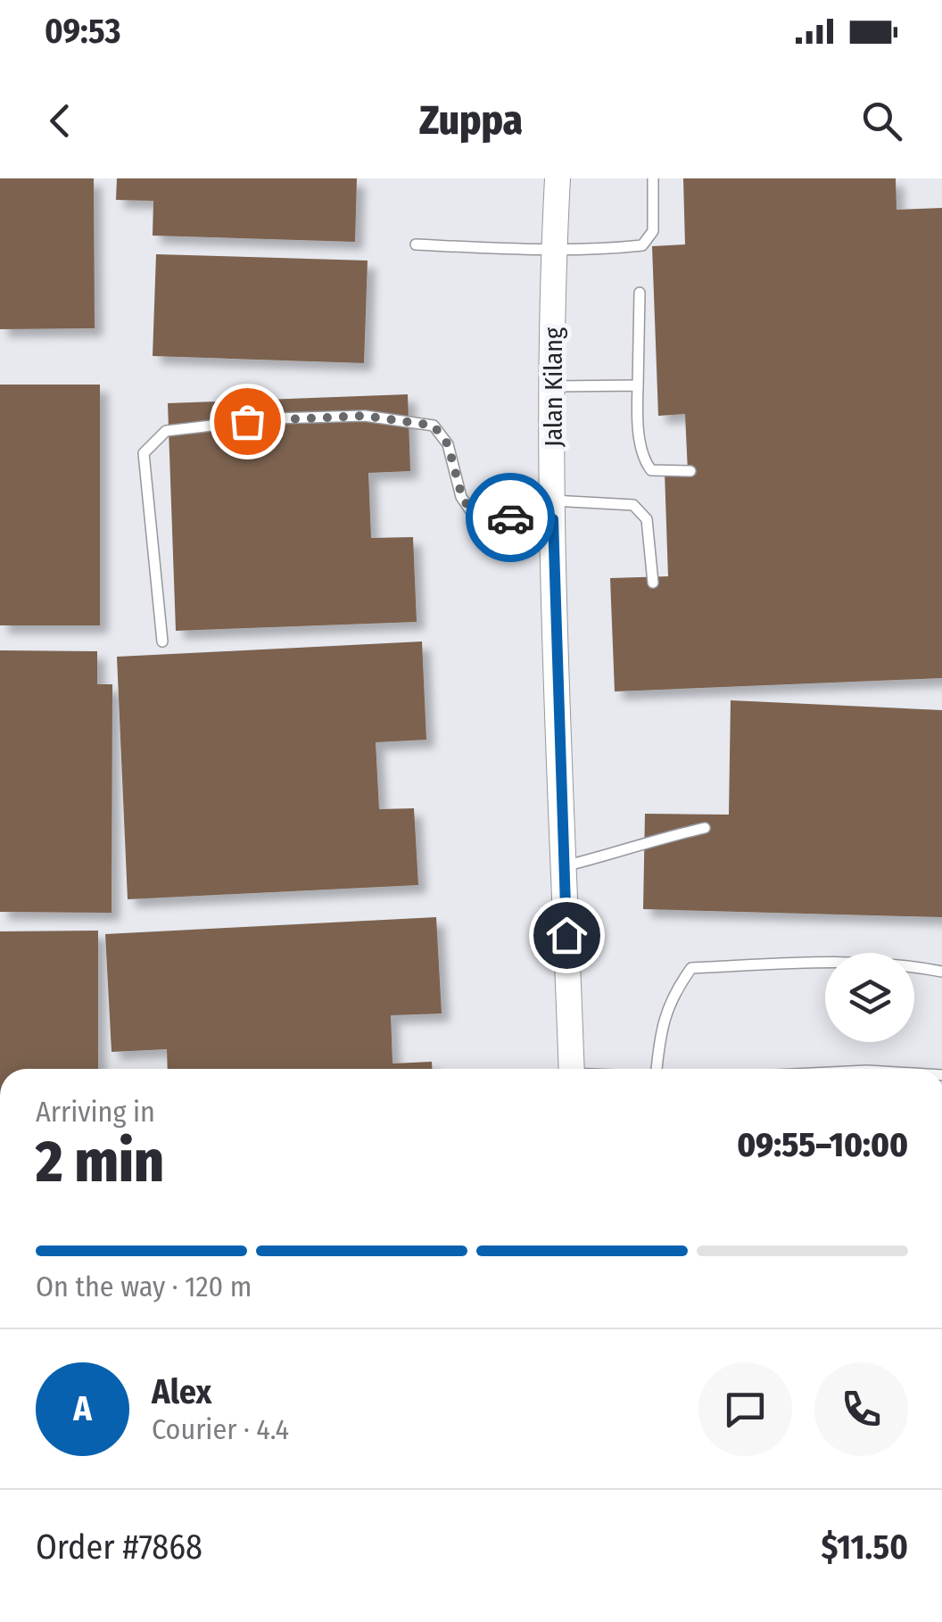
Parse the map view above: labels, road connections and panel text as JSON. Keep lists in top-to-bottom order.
{
  "streets": {
    "street": ["Jalan Kilang"]
  },
  "page": {
    "status": "09:53",
    "header": "Zuppa",
    "heading": ["2 min", "Arriving in", "09:55–10:00"],
    "panel": [
      "Alex",
      "Courier · 4.4",
      "Order #7868",
      "$11.50"
    ],
    "bar": "On the way · 120 m",
    "round": "A"
  }
}
